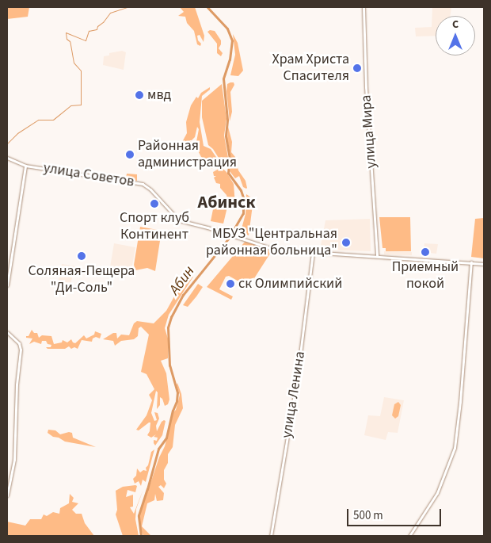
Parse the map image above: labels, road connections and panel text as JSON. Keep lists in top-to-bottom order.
{
  "streets": {
    "main road": ["улица Мира", "улица Советов", "улица Ленина"]
  },
  "crossings": [
    ["улица Мира", "улица Советов"],
    ["улица Советов", "улица Ленина"]
  ],
  "districts": ["Абинск"],
  "water": ["Абин"],
  "places": [
    "Храм Христа Спасителя",
    "мвд",
    "Районная администрация",
    "Спорт клуб Континент",
    "МБУЗ \"Центральная районная больница\"",
    "Приемный покой",
    "Соляная-Пещера \"Ди-Соль\"",
    "ск Олимпийский"
  ],
  "scale_bar": "500 m",
  "north": "top"
}
